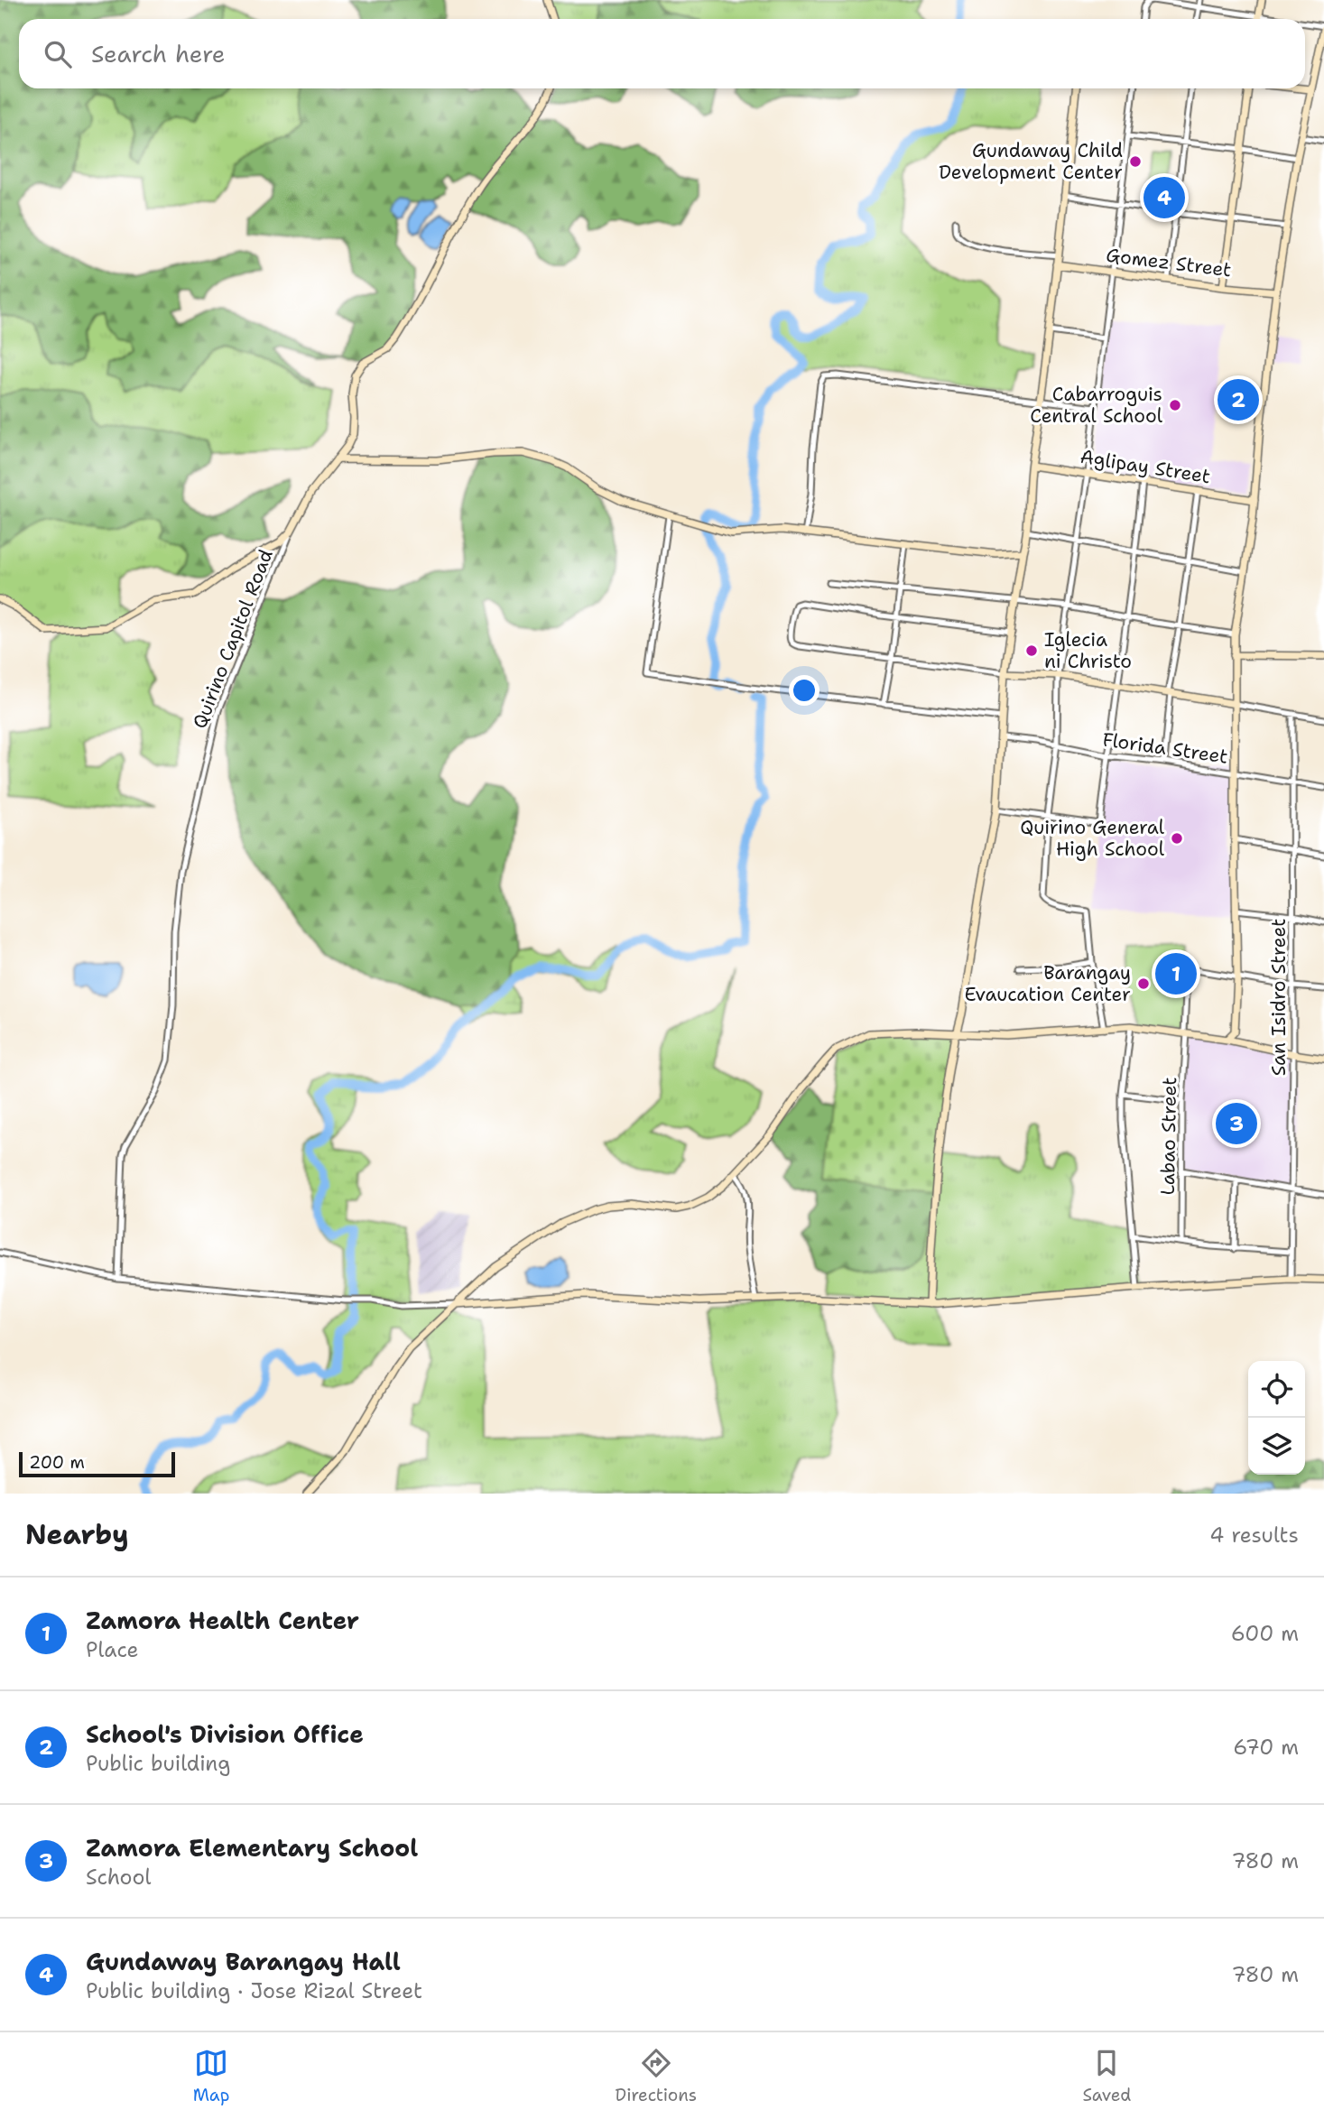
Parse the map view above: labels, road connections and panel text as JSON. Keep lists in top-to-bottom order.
{
  "streets": {
    "street": [
      "Gomez Street",
      "Aglipay Street",
      "Quirino Capitol Road",
      "Florida Street",
      "San Isidro Street",
      "Labao Street"
    ]
  },
  "crossings": [
    ["Florida Street", "San Isidro Street"]
  ],
  "places": [
    "Gundaway Child Development Center",
    "Cabarroguis Central School",
    "Iglecia ni Christo",
    "Quirino General High School",
    "Barangay Evaucation Center"
  ],
  "scale_bar": "200 m",
  "page": {
    "search": "Search here",
    "pins": [
      "4",
      "2",
      "1",
      "3"
    ],
    "scale": "200 m",
    "heading": ["Nearby", "4 results"],
    "list": [
      {
        "mark": "1",
        "name": "Zamora Health Center",
        "note": "Place",
        "value": "600 m"
      },
      {
        "mark": "2",
        "name": "School's Division Office",
        "note": "Public building",
        "value": "670 m"
      },
      {
        "mark": "3",
        "name": "Zamora Elementary School",
        "note": "School",
        "value": "780 m"
      },
      {
        "mark": "4",
        "name": "Gundaway Barangay Hall",
        "note": "Public building · Jose Rizal Street",
        "value": "780 m"
      }
    ],
    "nav": ["Map", "Directions", "Saved"]
  }
}
